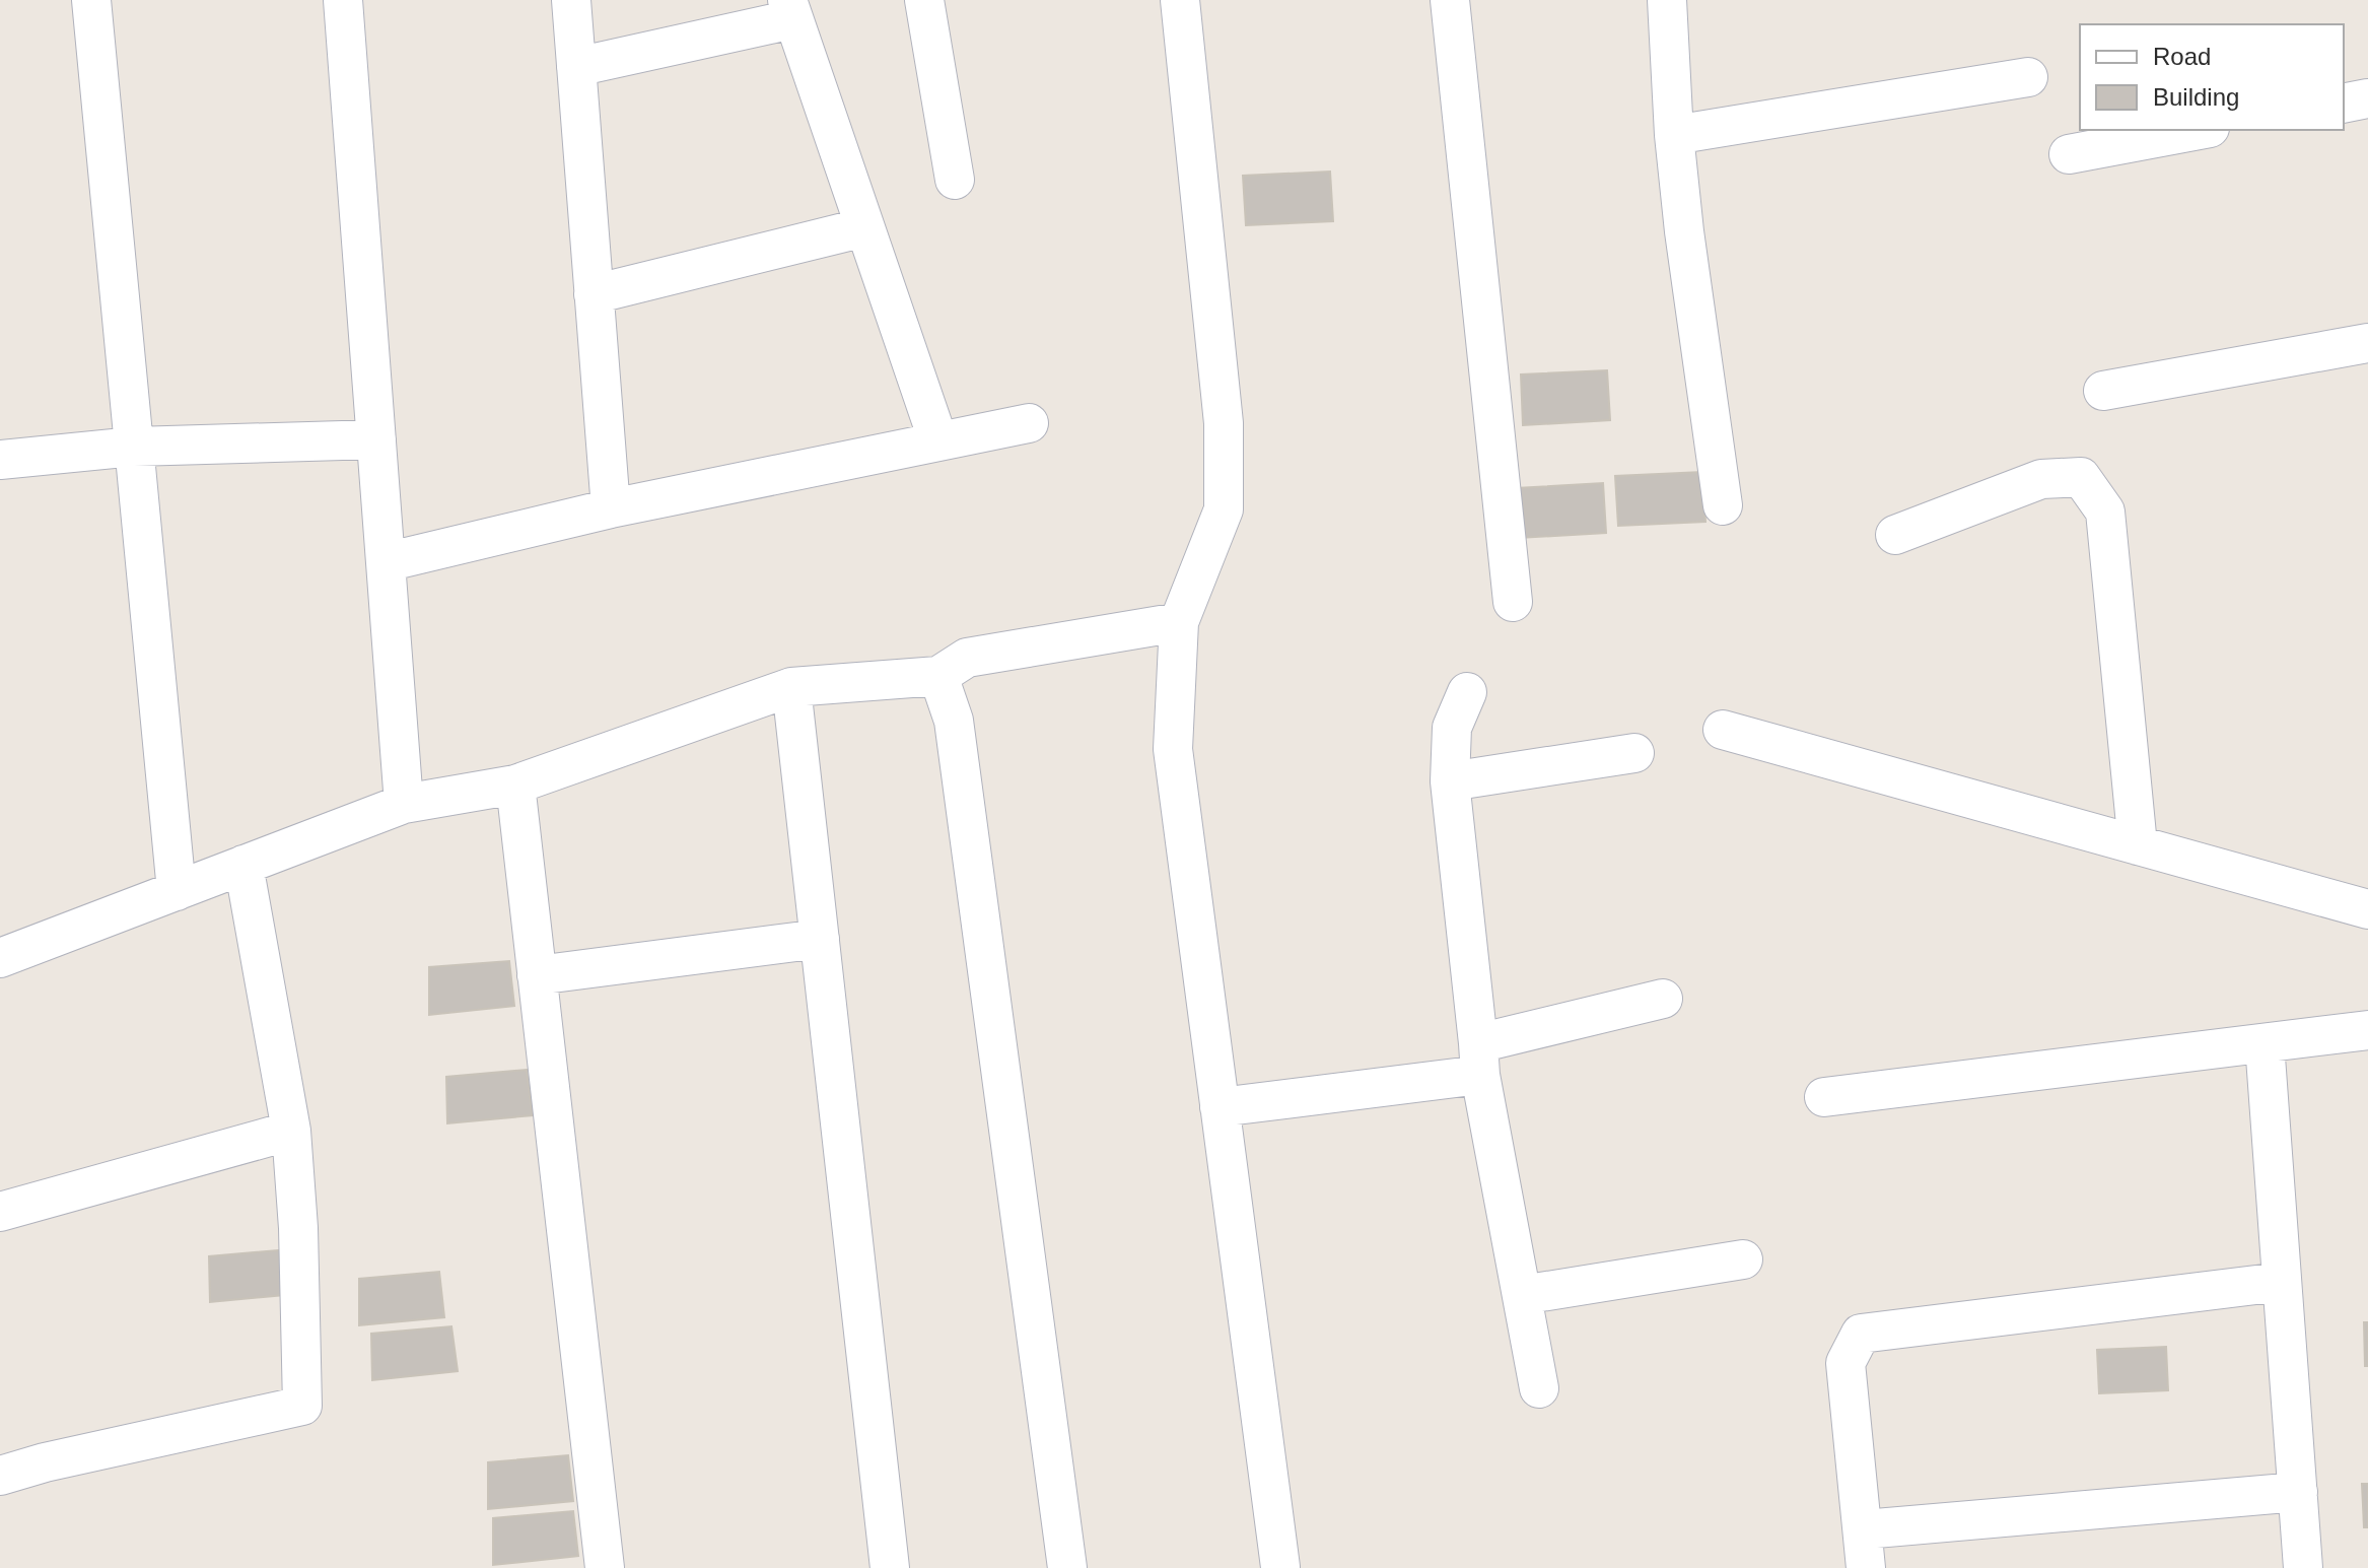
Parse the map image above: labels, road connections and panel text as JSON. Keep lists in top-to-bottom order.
{
  "legend": ["Road", "Building"]
}
